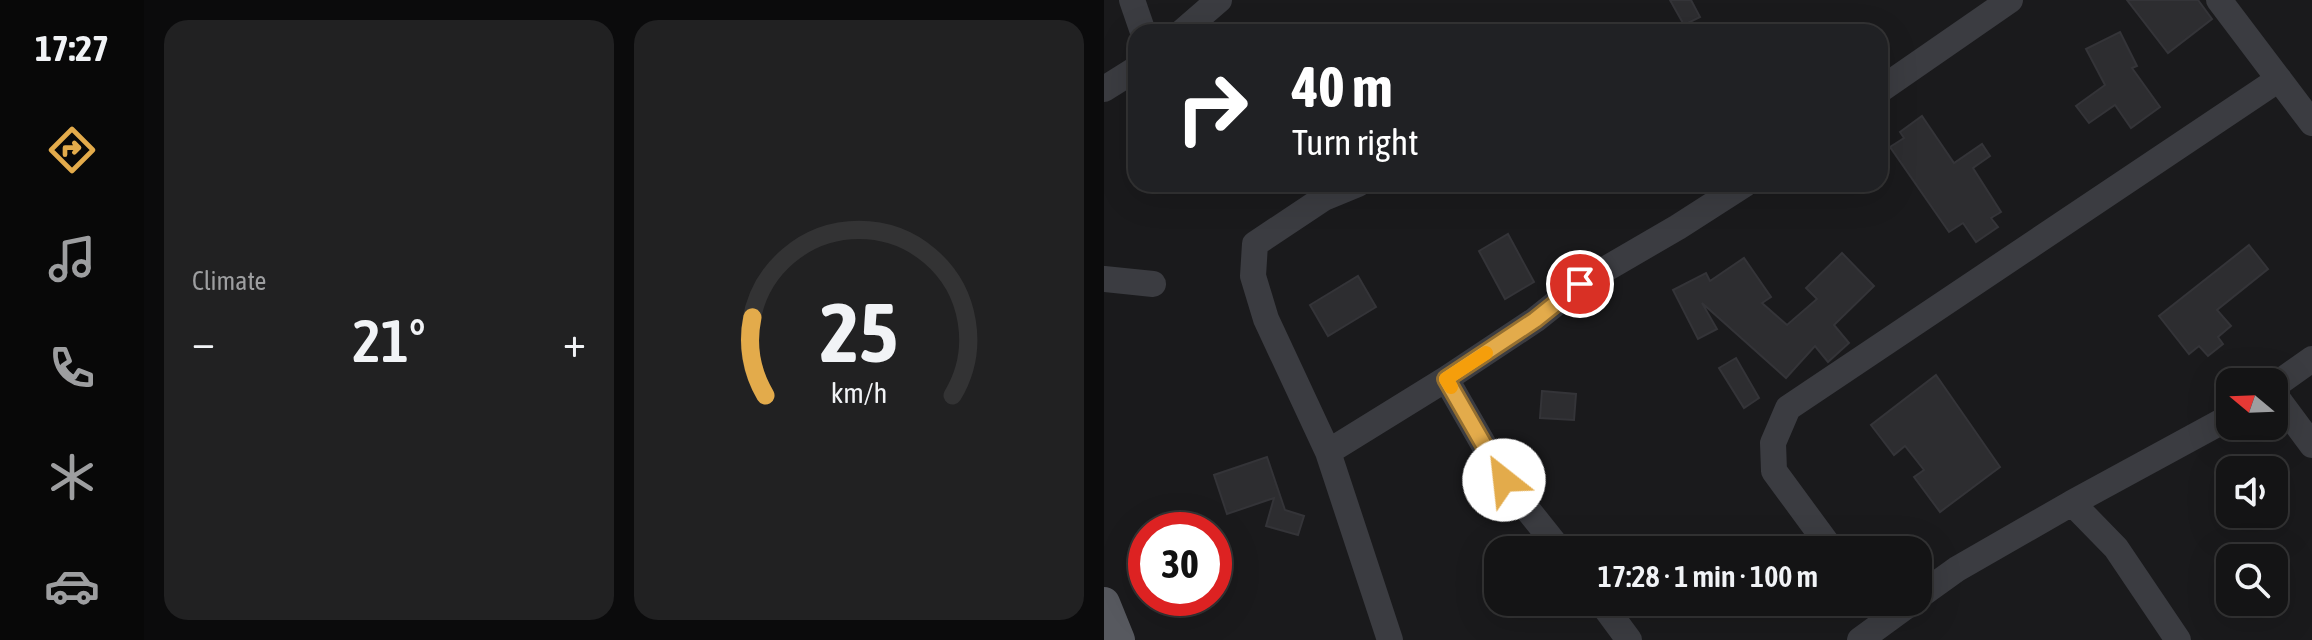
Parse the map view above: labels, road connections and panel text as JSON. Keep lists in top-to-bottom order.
{
  "north": "left",
  "page": {
    "tabs": "17:27",
    "tile": "Climate",
    "turn": ["40 m", "Turn right"],
    "heat": ["−", "21°", "+"],
    "limit": "30",
    "trip": "17:28 · 1 min · 100 m",
    "gauge": ["25", "km/h"]
  }
}
